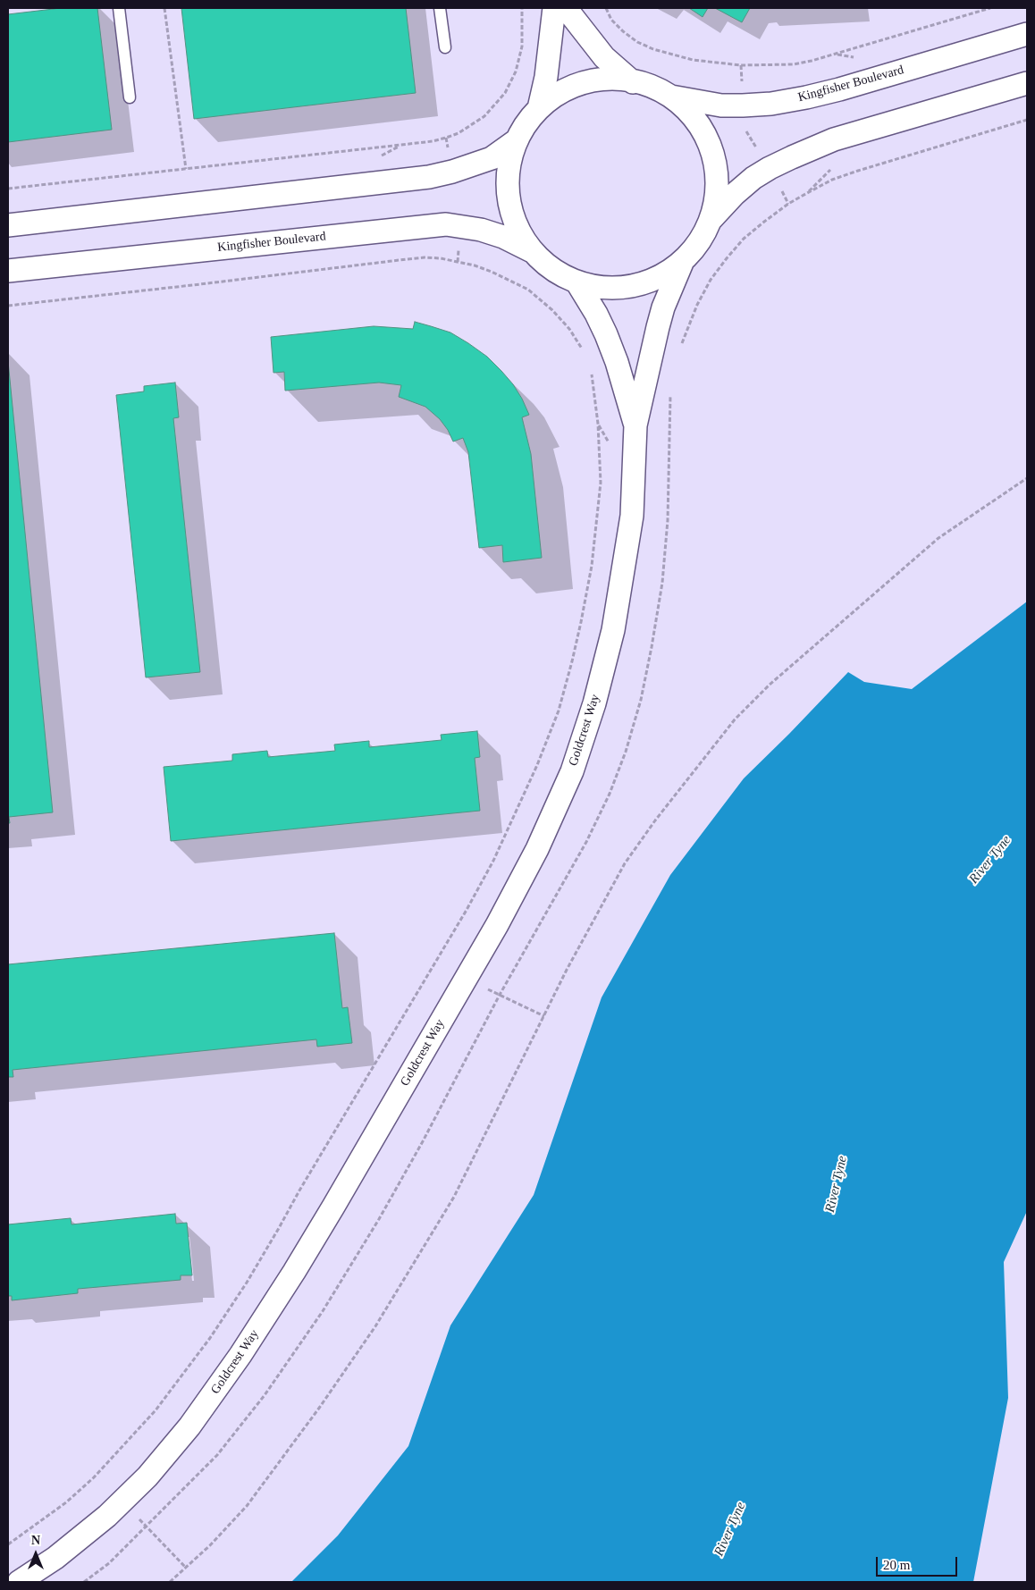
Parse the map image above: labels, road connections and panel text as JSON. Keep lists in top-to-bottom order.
{
  "streets": {
    "street": ["Kingfisher Boulevard", "Goldcrest Way"]
  },
  "water": ["River Tyne"],
  "scale_bar": "20 m",
  "north": "top"
}
